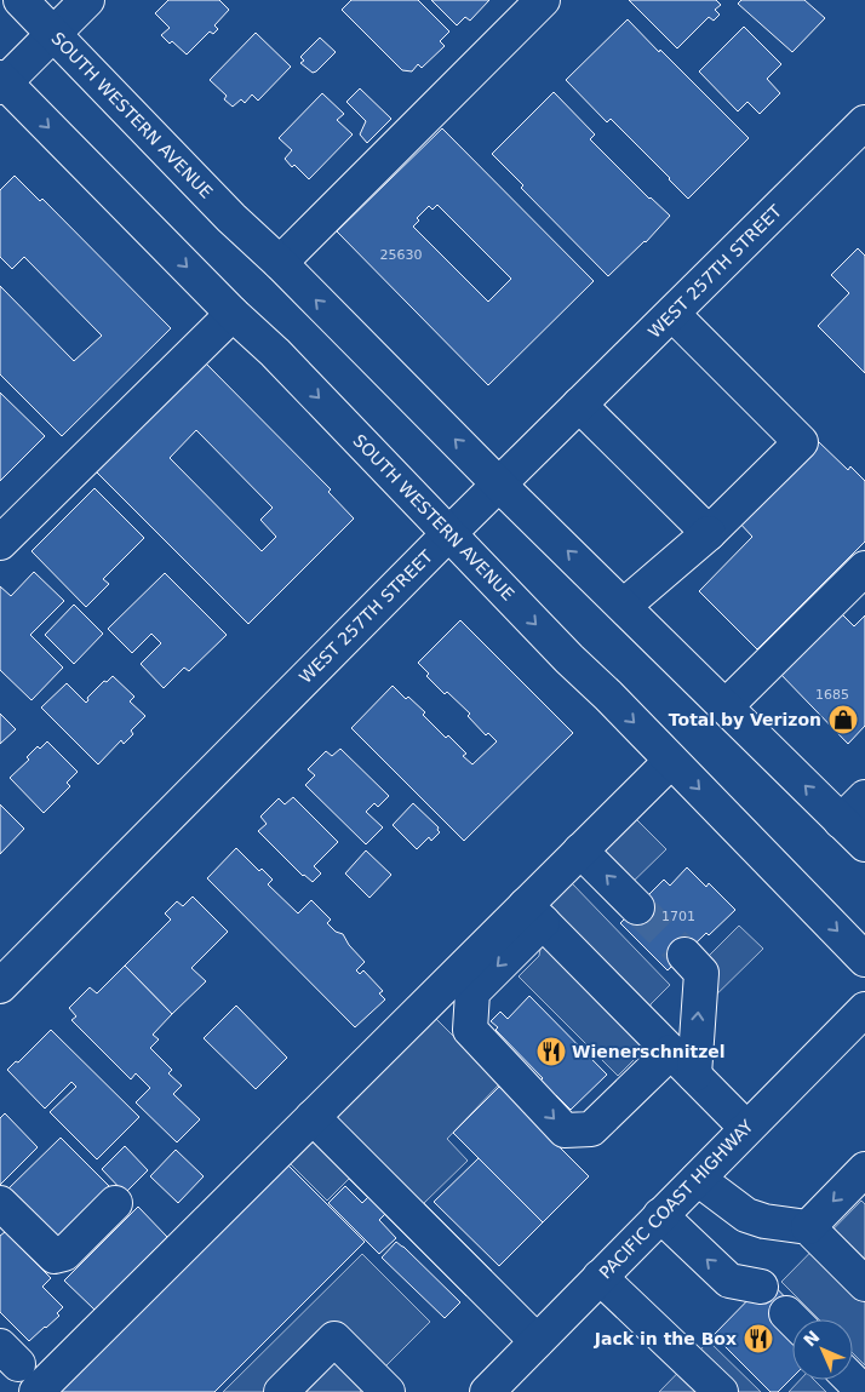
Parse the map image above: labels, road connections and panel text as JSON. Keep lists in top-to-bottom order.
{
  "streets": {
    "main road": ["SOUTH WESTERN AVENUE", "WEST 257TH STREET", "PACIFIC COAST HIGHWAY"]
  },
  "crossings": [
    ["SOUTH WESTERN AVENUE", "WEST 257TH STREET"]
  ],
  "places": {
    "shop": ["Total by Verizon"],
    "restaurant": ["Wienerschnitzel", "Jack in the Box"]
  },
  "house_numbers": ["25630", "1685", "1701"],
  "north": "top left"
}
